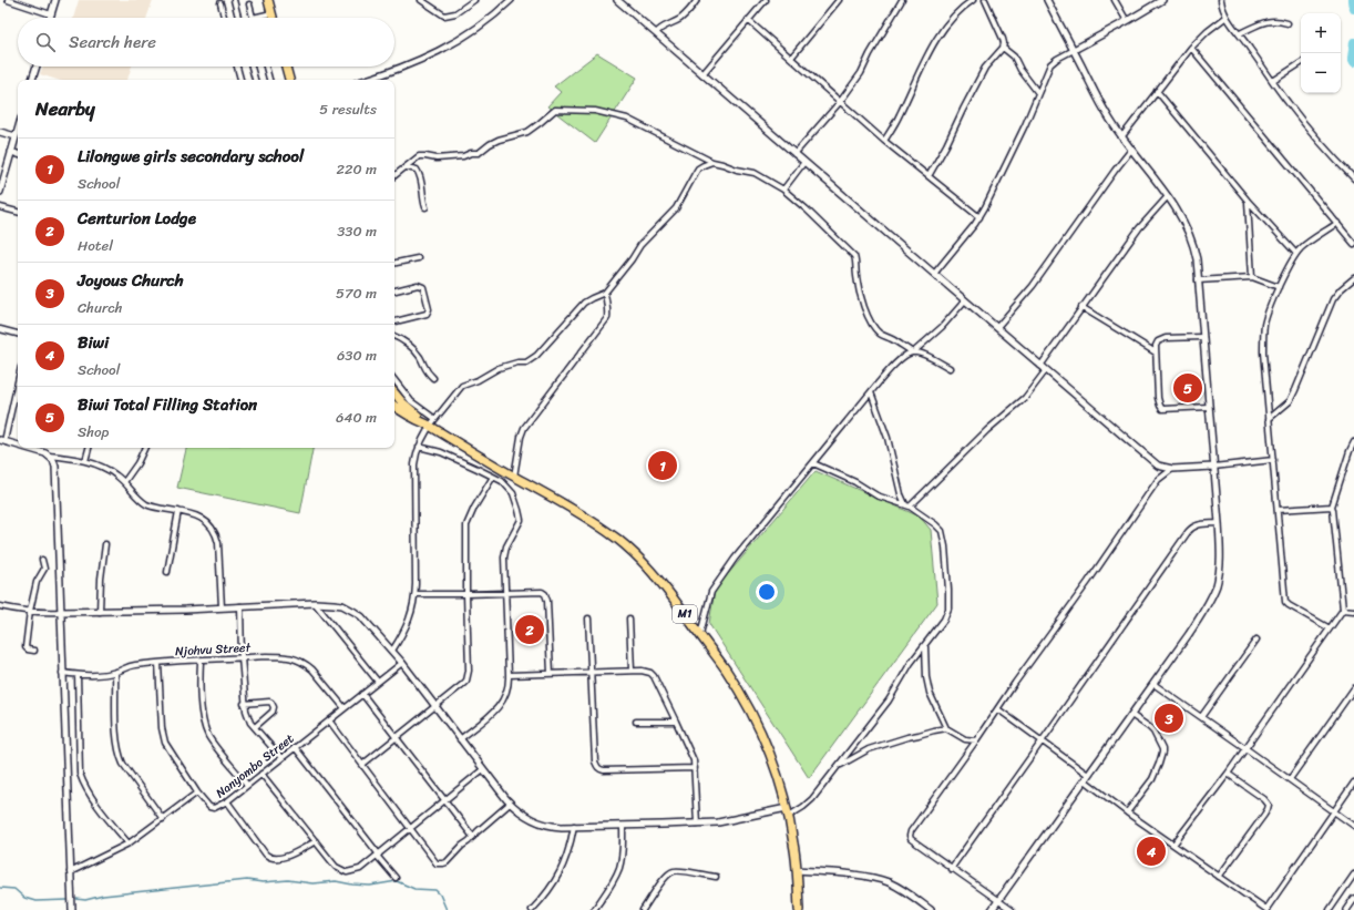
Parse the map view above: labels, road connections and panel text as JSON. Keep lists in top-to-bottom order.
{
  "streets": {
    "highway": ["M1"],
    "street": ["Njohvu Street", "Nanyombo Street"]
  },
  "crossings": [
    ["Njohvu Street", "Nanyombo Street"]
  ],
  "page": {
    "map_buttons": ["+", "−"],
    "search": "Search here",
    "heading": ["Nearby", "5 results"],
    "list": [
      {
        "mark": "1",
        "name": "Lilongwe girls secondary school",
        "note": "School",
        "value": "220 m"
      },
      {
        "mark": "2",
        "name": "Centurion Lodge",
        "note": "Hotel",
        "value": "330 m"
      },
      {
        "mark": "3",
        "name": "Joyous Church",
        "note": "Church",
        "value": "570 m"
      },
      {
        "mark": "4",
        "name": "Biwi",
        "note": "School",
        "value": "630 m"
      },
      {
        "mark": "5",
        "name": "Biwi Total Filling Station",
        "note": "Shop",
        "value": "640 m"
      }
    ],
    "pins": [
      "5",
      "1",
      "2",
      "3",
      "4"
    ]
  }
}
